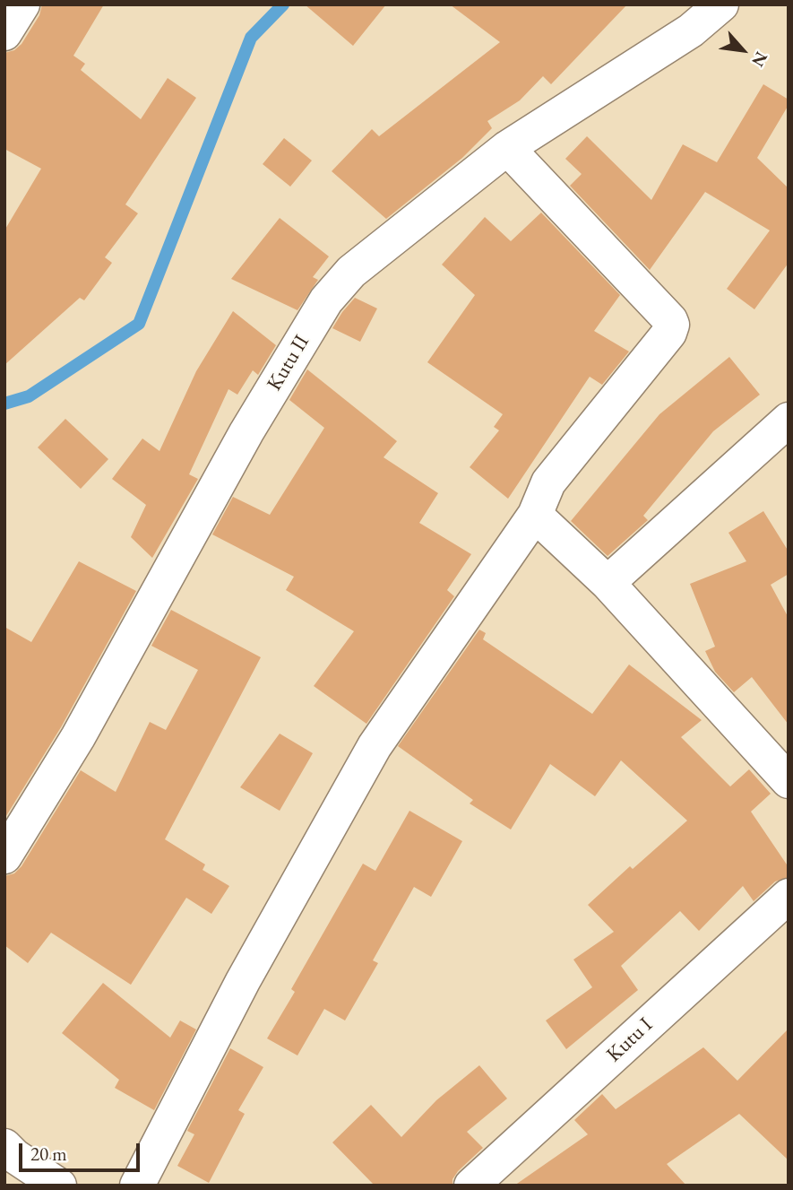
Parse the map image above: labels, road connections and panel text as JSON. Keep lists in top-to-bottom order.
{
  "streets": {
    "street": ["Kutu II", "Kutu I"]
  },
  "scale_bar": "20 m",
  "north": "bottom right"
}
